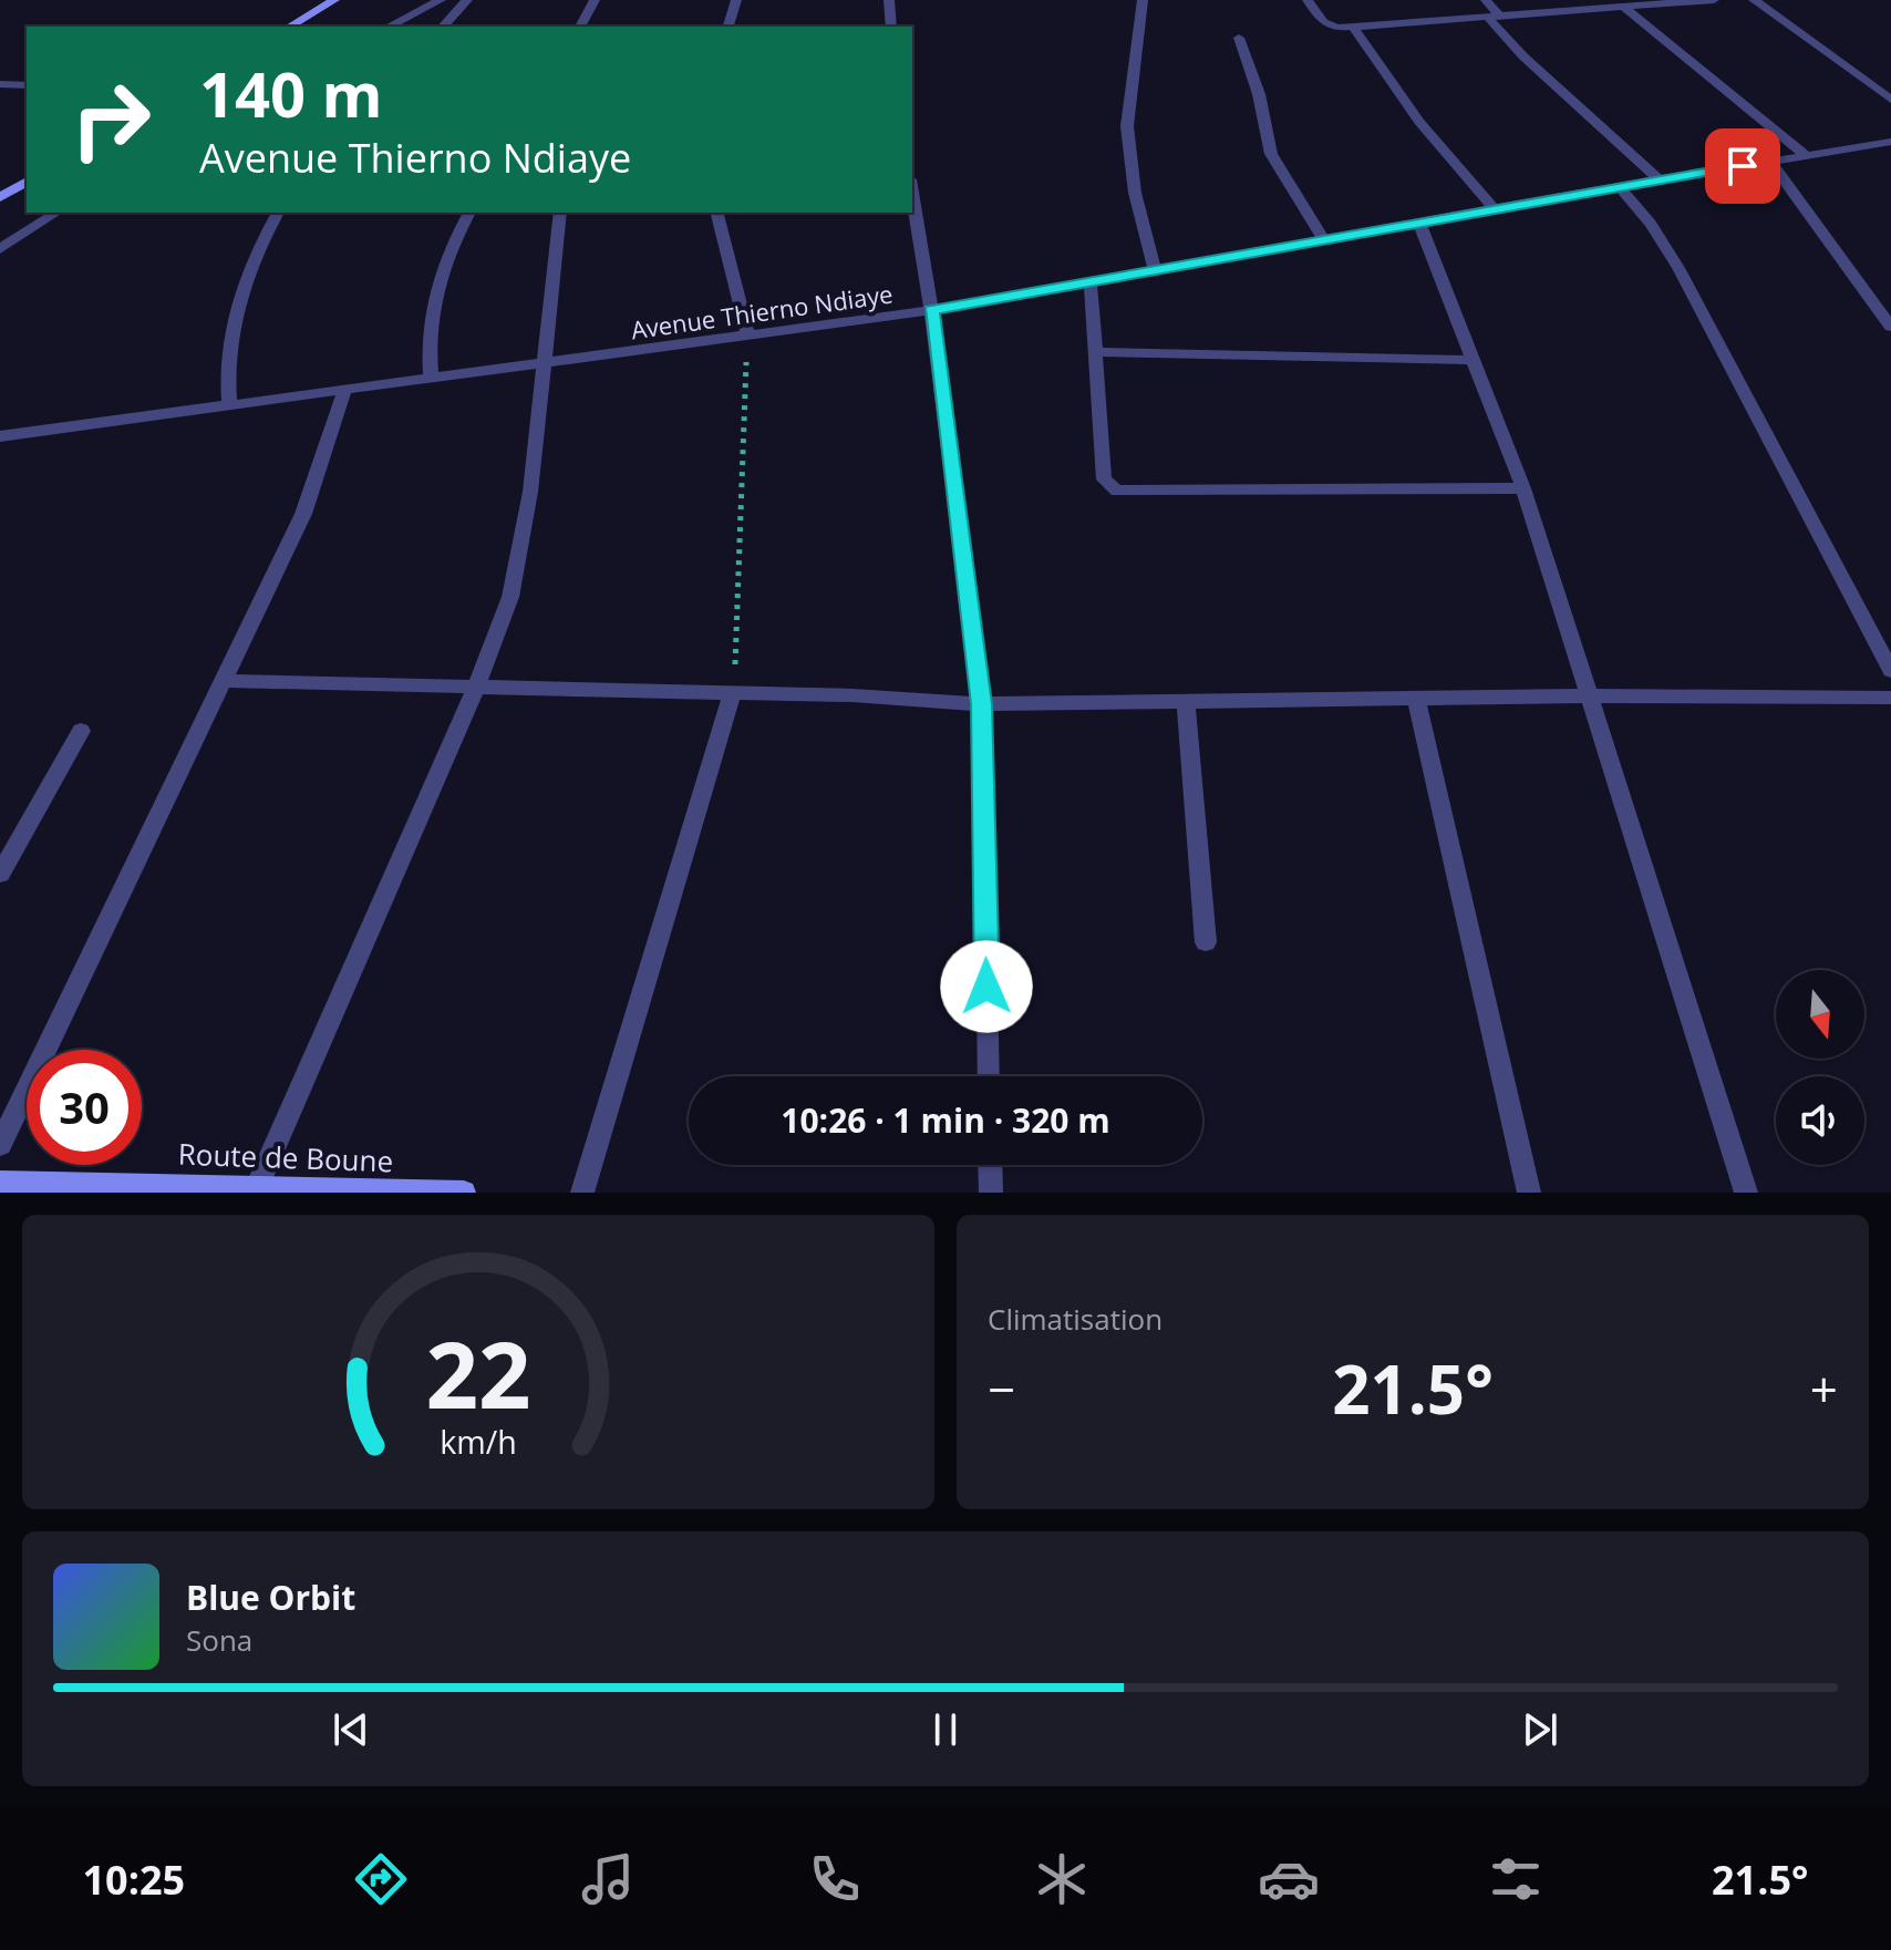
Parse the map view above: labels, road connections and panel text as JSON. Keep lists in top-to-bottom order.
{
  "streets": {
    "street": ["Avenue Thierno Ndiaye", "Route de Boune"]
  },
  "north": "bottom",
  "page": {
    "turn": ["140 m", "Avenue Thierno Ndiaye"],
    "limit": "30",
    "trip": "10:26 · 1 min · 320 m",
    "tile": "Climatisation",
    "heat": ["−", "21.5°", "+"],
    "song": ["Blue Orbit", "Sona"],
    "tabs": ["10:25", "21.5°"],
    "gauge": ["22", "km/h"]
  }
}
